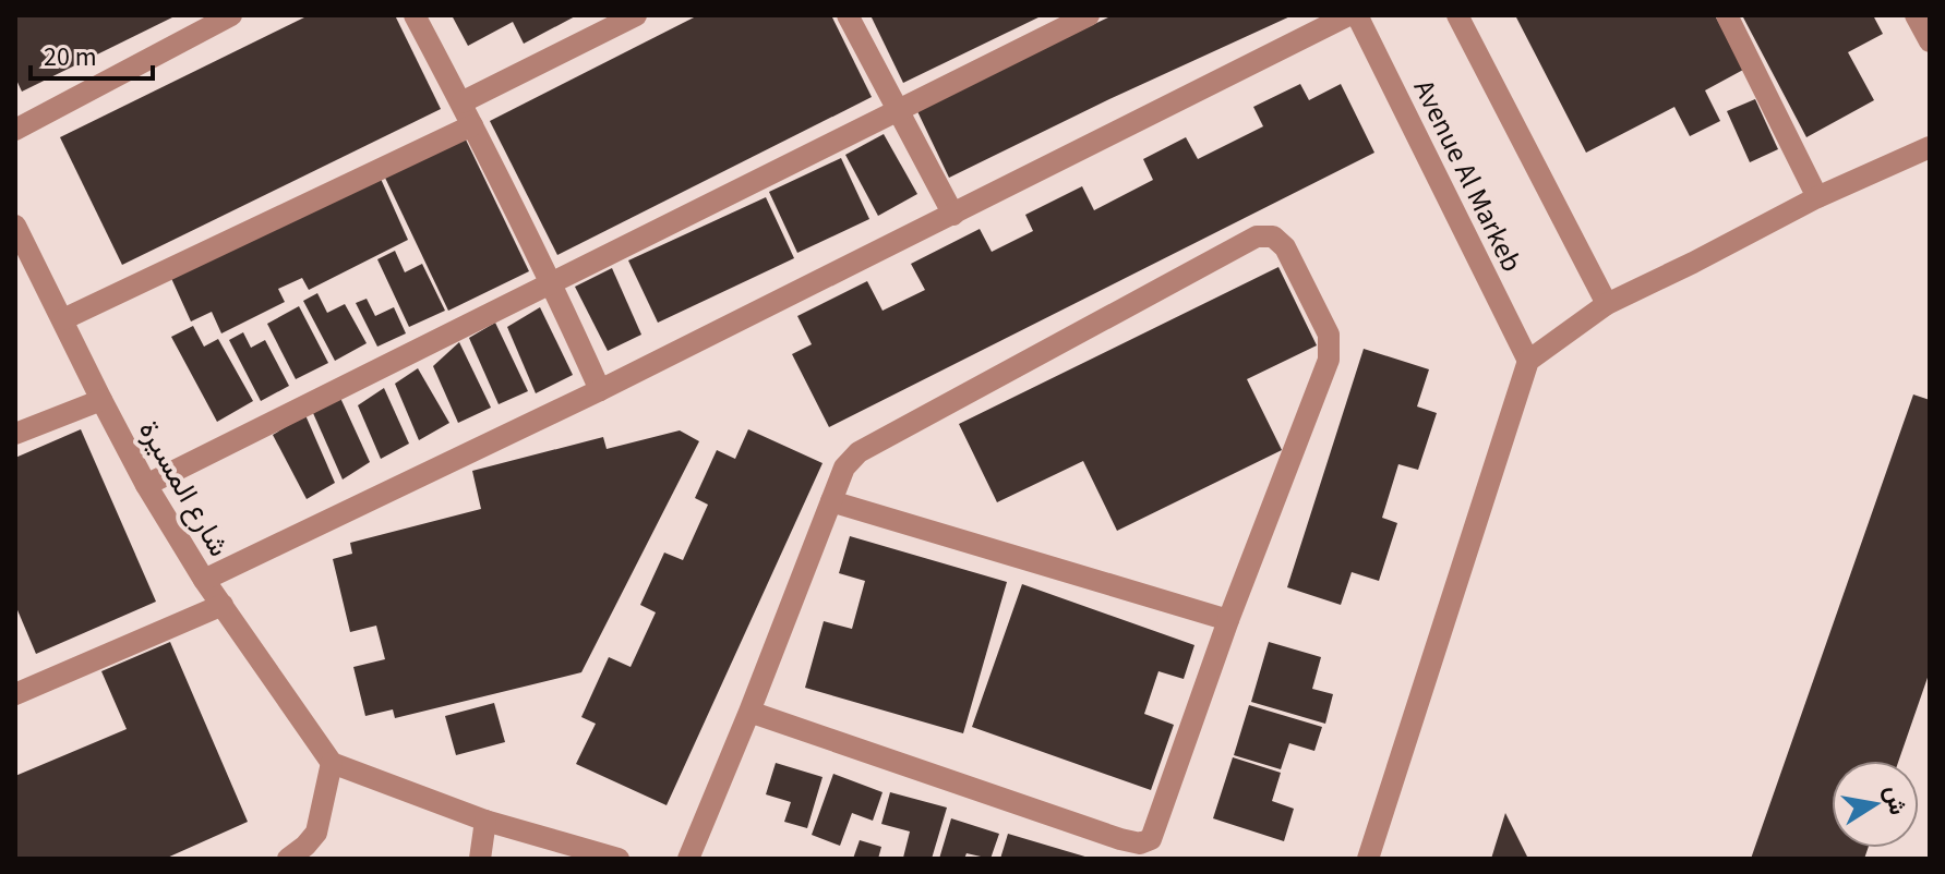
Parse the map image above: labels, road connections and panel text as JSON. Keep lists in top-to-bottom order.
{
  "streets": {
    "street": ["Avenue Al Markeb", "شارع المسيرة"]
  },
  "scale_bar": "20 m",
  "north": "right"
}
